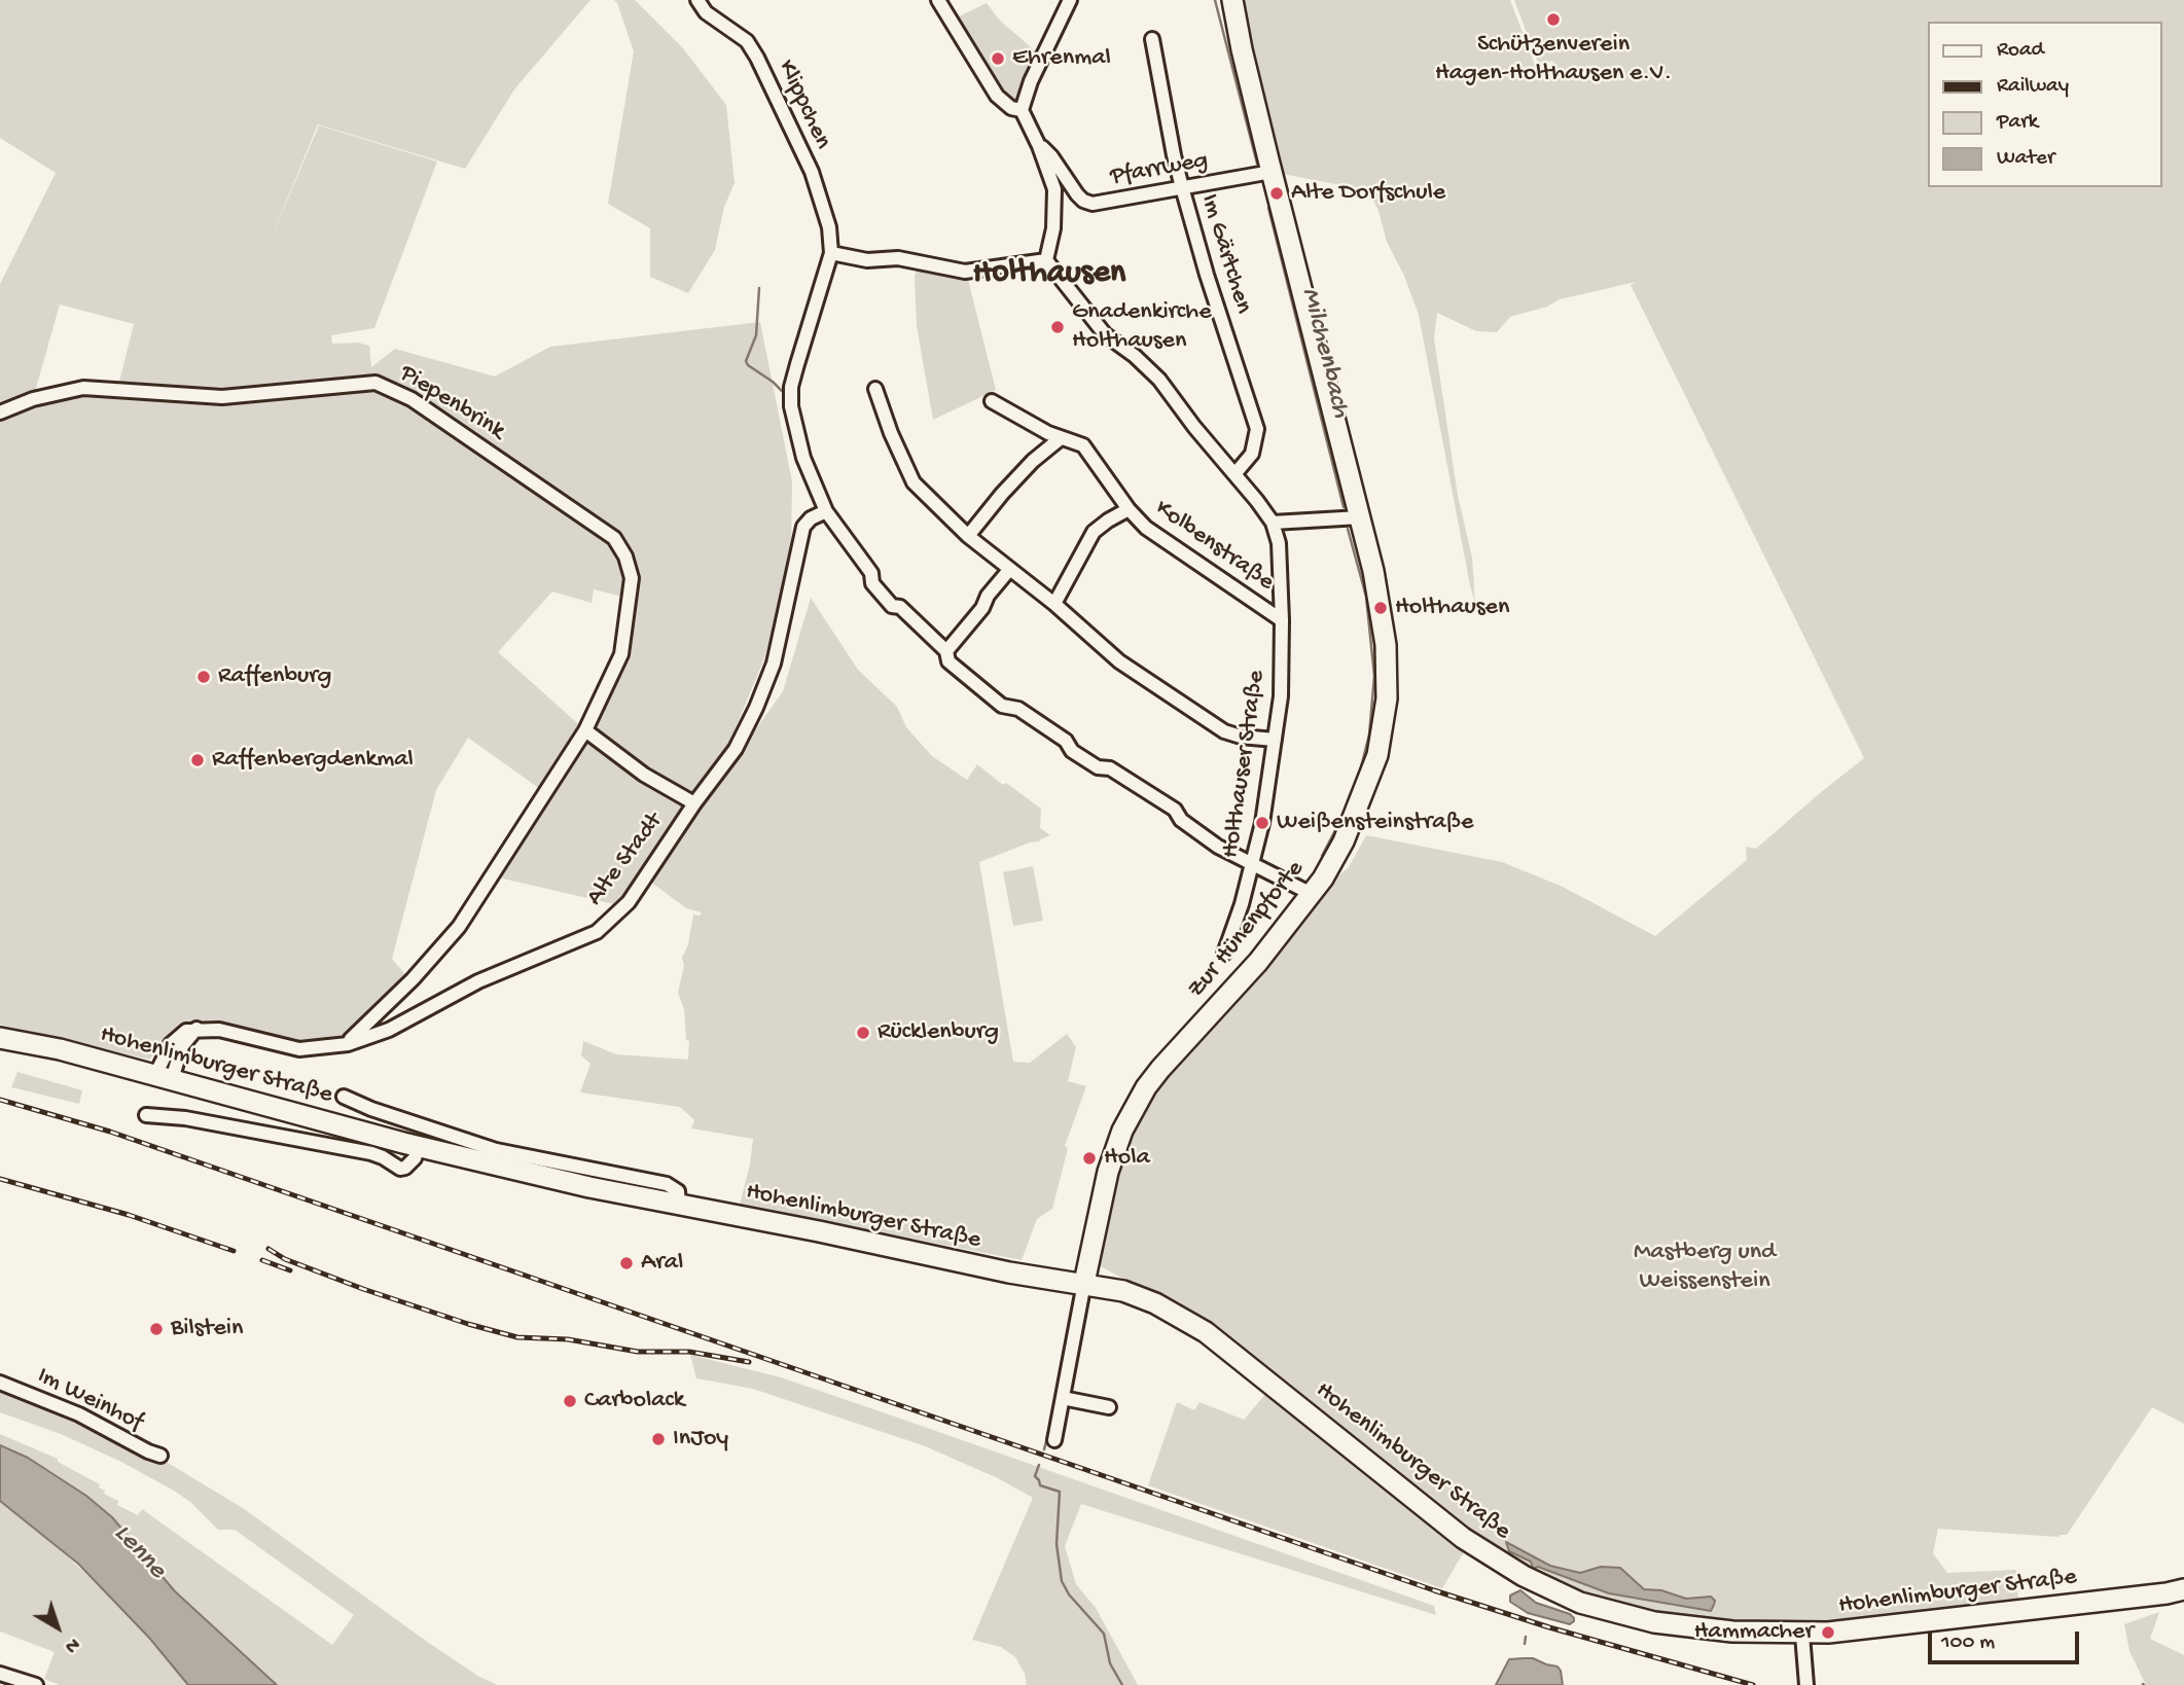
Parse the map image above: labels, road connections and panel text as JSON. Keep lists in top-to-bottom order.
{
  "streets": {
    "main road": ["Zur Hünenpforte", "Hohenlimburger Straße"],
    "street": [
      "Klippchen",
      "Pfarrweg",
      "Im Gärtchen",
      "Piepenbrink",
      "Kolbenstraße",
      "Holthauser Straße",
      "Alte Stadt",
      "Im Weinhof"
    ]
  },
  "crossings": [
    ["Klippchen", "Alte Stadt"],
    ["Pfarrweg", "Im Gärtchen"],
    ["Pfarrweg", "Zur Hünenpforte"],
    ["Im Gärtchen", "Holthauser Straße"],
    ["Piepenbrink", "Alte Stadt"],
    ["Kolbenstraße", "Holthauser Straße"],
    ["Alte Stadt", "Hohenlimburger Straße"],
    ["Zur Hünenpforte", "Hohenlimburger Straße"]
  ],
  "districts": ["Holthausen"],
  "water": ["Milchenbach", "Lenne"],
  "parks": ["Mastberg und Weissenstein"],
  "places": [
    "Schützenverein Hagen-Holthausen e.V.",
    "Ehrenmal",
    "Alte Dorfschule",
    "Gnadenkirche Holthausen",
    "Holthausen",
    "Raffenburg",
    "Raffenbergdenkmal",
    "Weißensteinstraße",
    "Rücklenburg",
    "Hola",
    "Aral",
    "Bilstein",
    "Carbolack",
    "InJoy",
    "Hammacher"
  ],
  "legend": [
    "Road",
    "Railway",
    "Park",
    "Water"
  ],
  "scale_bar": "100 m",
  "north": "bottom right"
}
